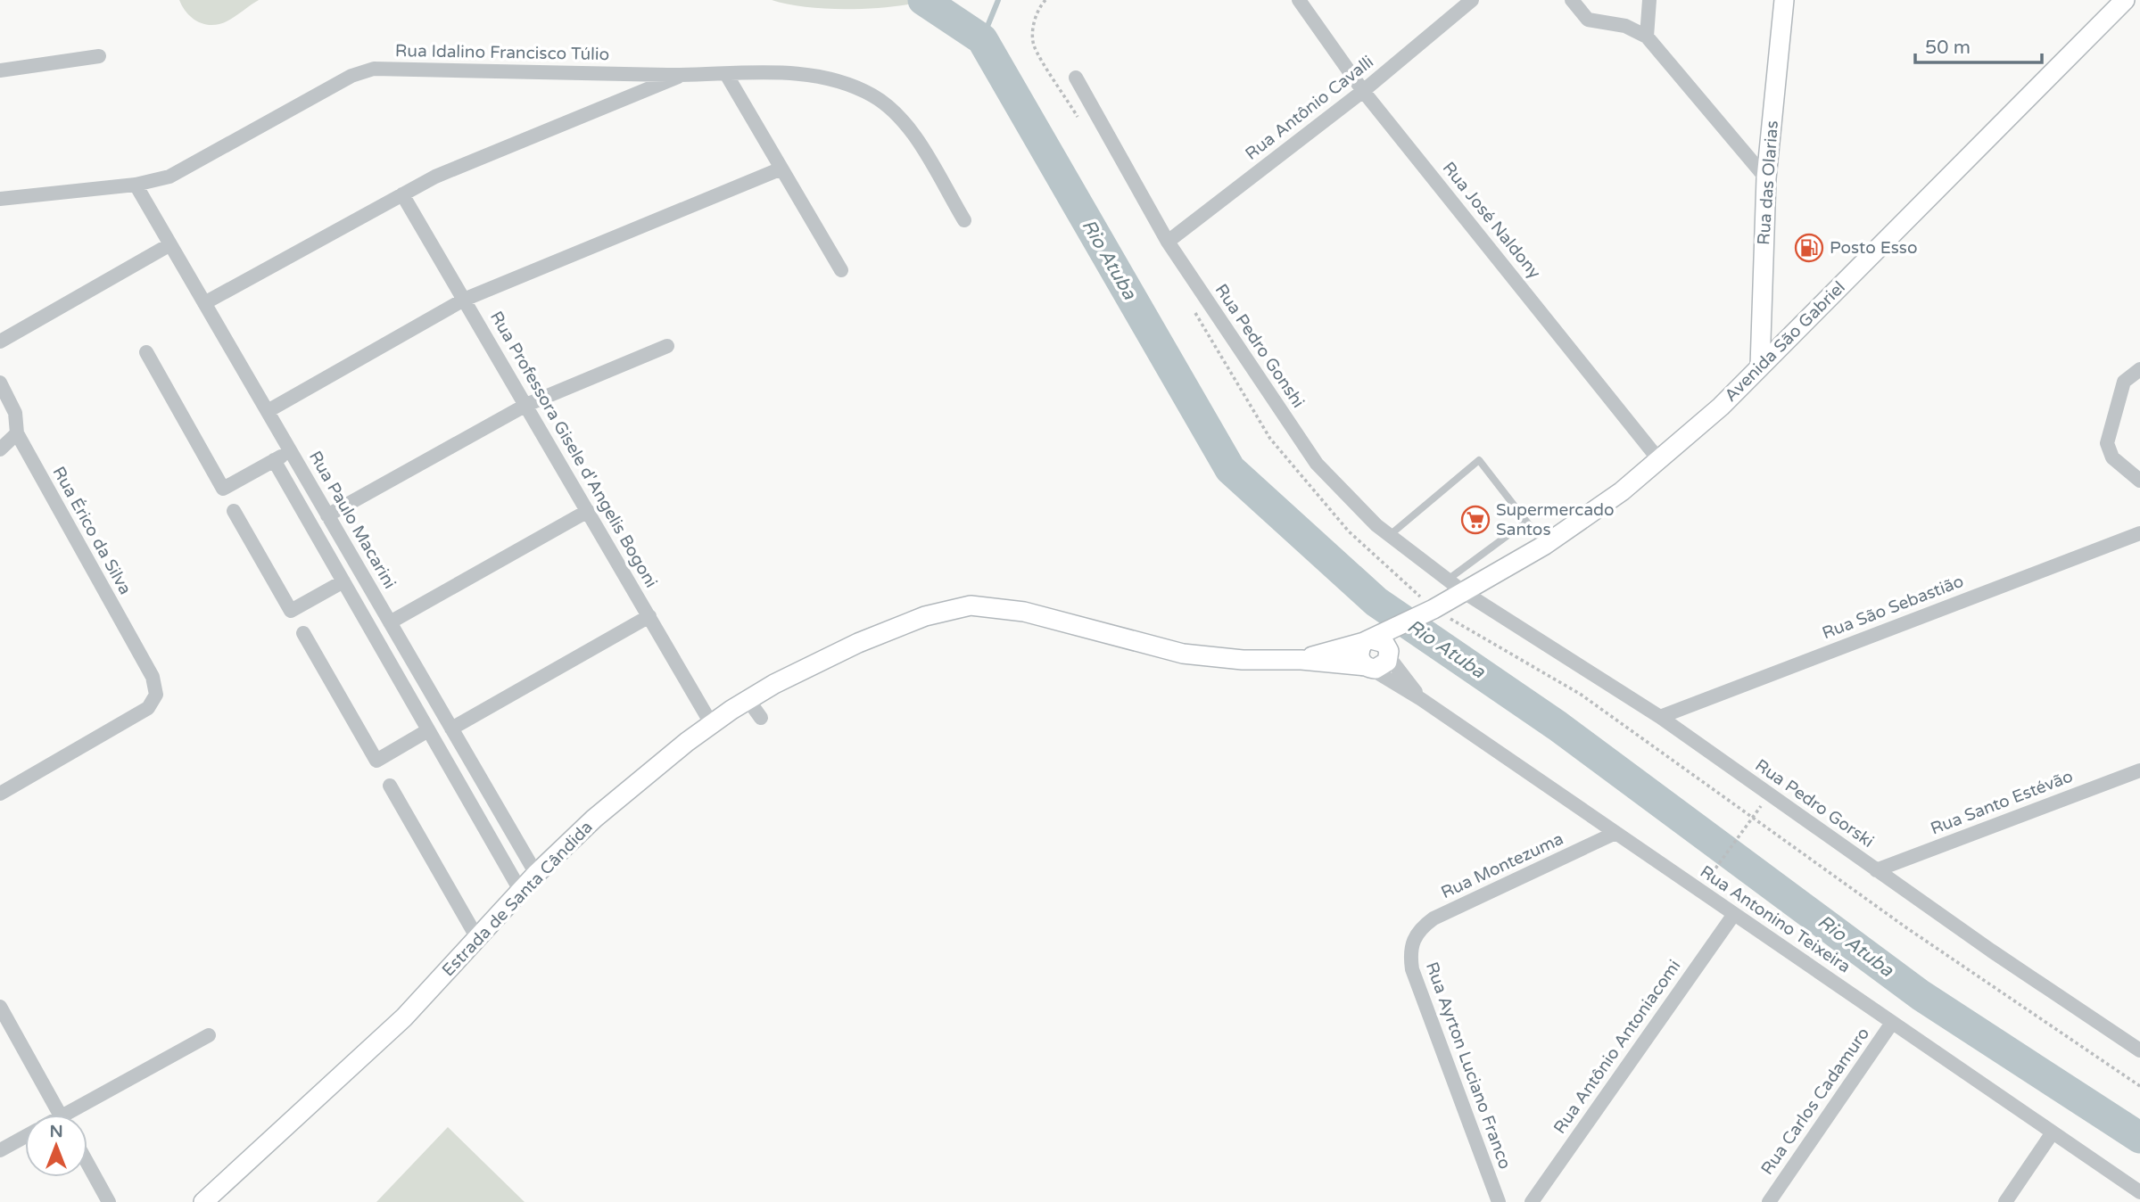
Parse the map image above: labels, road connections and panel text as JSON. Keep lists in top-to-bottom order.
{
  "streets": {
    "main road": ["Rua das Olarias", "Avenida São Gabriel", "Estrada de Santa Cândida"],
    "street": [
      "Rua Idalino Francisco Túlio",
      "Rua Antônio Cavalli",
      "Rua José Naldony",
      "Rua Pedro Gonshi",
      "Rua Professora Gisele d'Angelis Bogoni",
      "Rua Paulo Macarini",
      "Rua Érico da Silva",
      "Rua São Sebastião",
      "Rua Santo Estévão",
      "Rua Pedro Gorski",
      "Rua Montezuma",
      "Rua Antonino Teixeira",
      "Rua Antônio Antoniacomi",
      "Rua Ayrton Luciano Franco",
      "Rua Carlos Cadamuro"
    ]
  },
  "crossings": [
    ["Rua Idalino Francisco Túlio", "Rua Paulo Macarini"],
    ["Rua Antônio Cavalli", "Rua José Naldony"],
    ["Rua Antônio Cavalli", "Rua Pedro Gonshi"],
    ["Rua das Olarias", "Avenida São Gabriel"],
    ["Rua José Naldony", "Avenida São Gabriel"],
    ["Avenida São Gabriel", "Rua Pedro Gonshi"],
    ["Avenida São Gabriel", "Rua Pedro Gorski"],
    ["Avenida São Gabriel", "Estrada de Santa Cândida"],
    ["Rua Pedro Gonshi", "Rua Pedro Gorski"],
    ["Rua Professora Gisele d'Angelis Bogoni", "Estrada de Santa Cândida"],
    ["Rua Paulo Macarini", "Estrada de Santa Cândida"],
    ["Rua São Sebastião", "Rua Pedro Gorski"],
    ["Rua Santo Estévão", "Rua Pedro Gorski"],
    ["Rua Montezuma", "Rua Antonino Teixeira"],
    ["Rua Montezuma", "Rua Ayrton Luciano Franco"],
    ["Estrada de Santa Cândida", "Rua Antonino Teixeira"],
    ["Rua Antonino Teixeira", "Rua Antônio Antoniacomi"],
    ["Rua Antonino Teixeira", "Rua Carlos Cadamuro"]
  ],
  "water": ["Rio Atuba"],
  "places": {
    "fuel station": ["Posto Esso"],
    "supermarket": ["Supermercado Santos"]
  },
  "scale_bar": "50 m",
  "north": "top"
}
